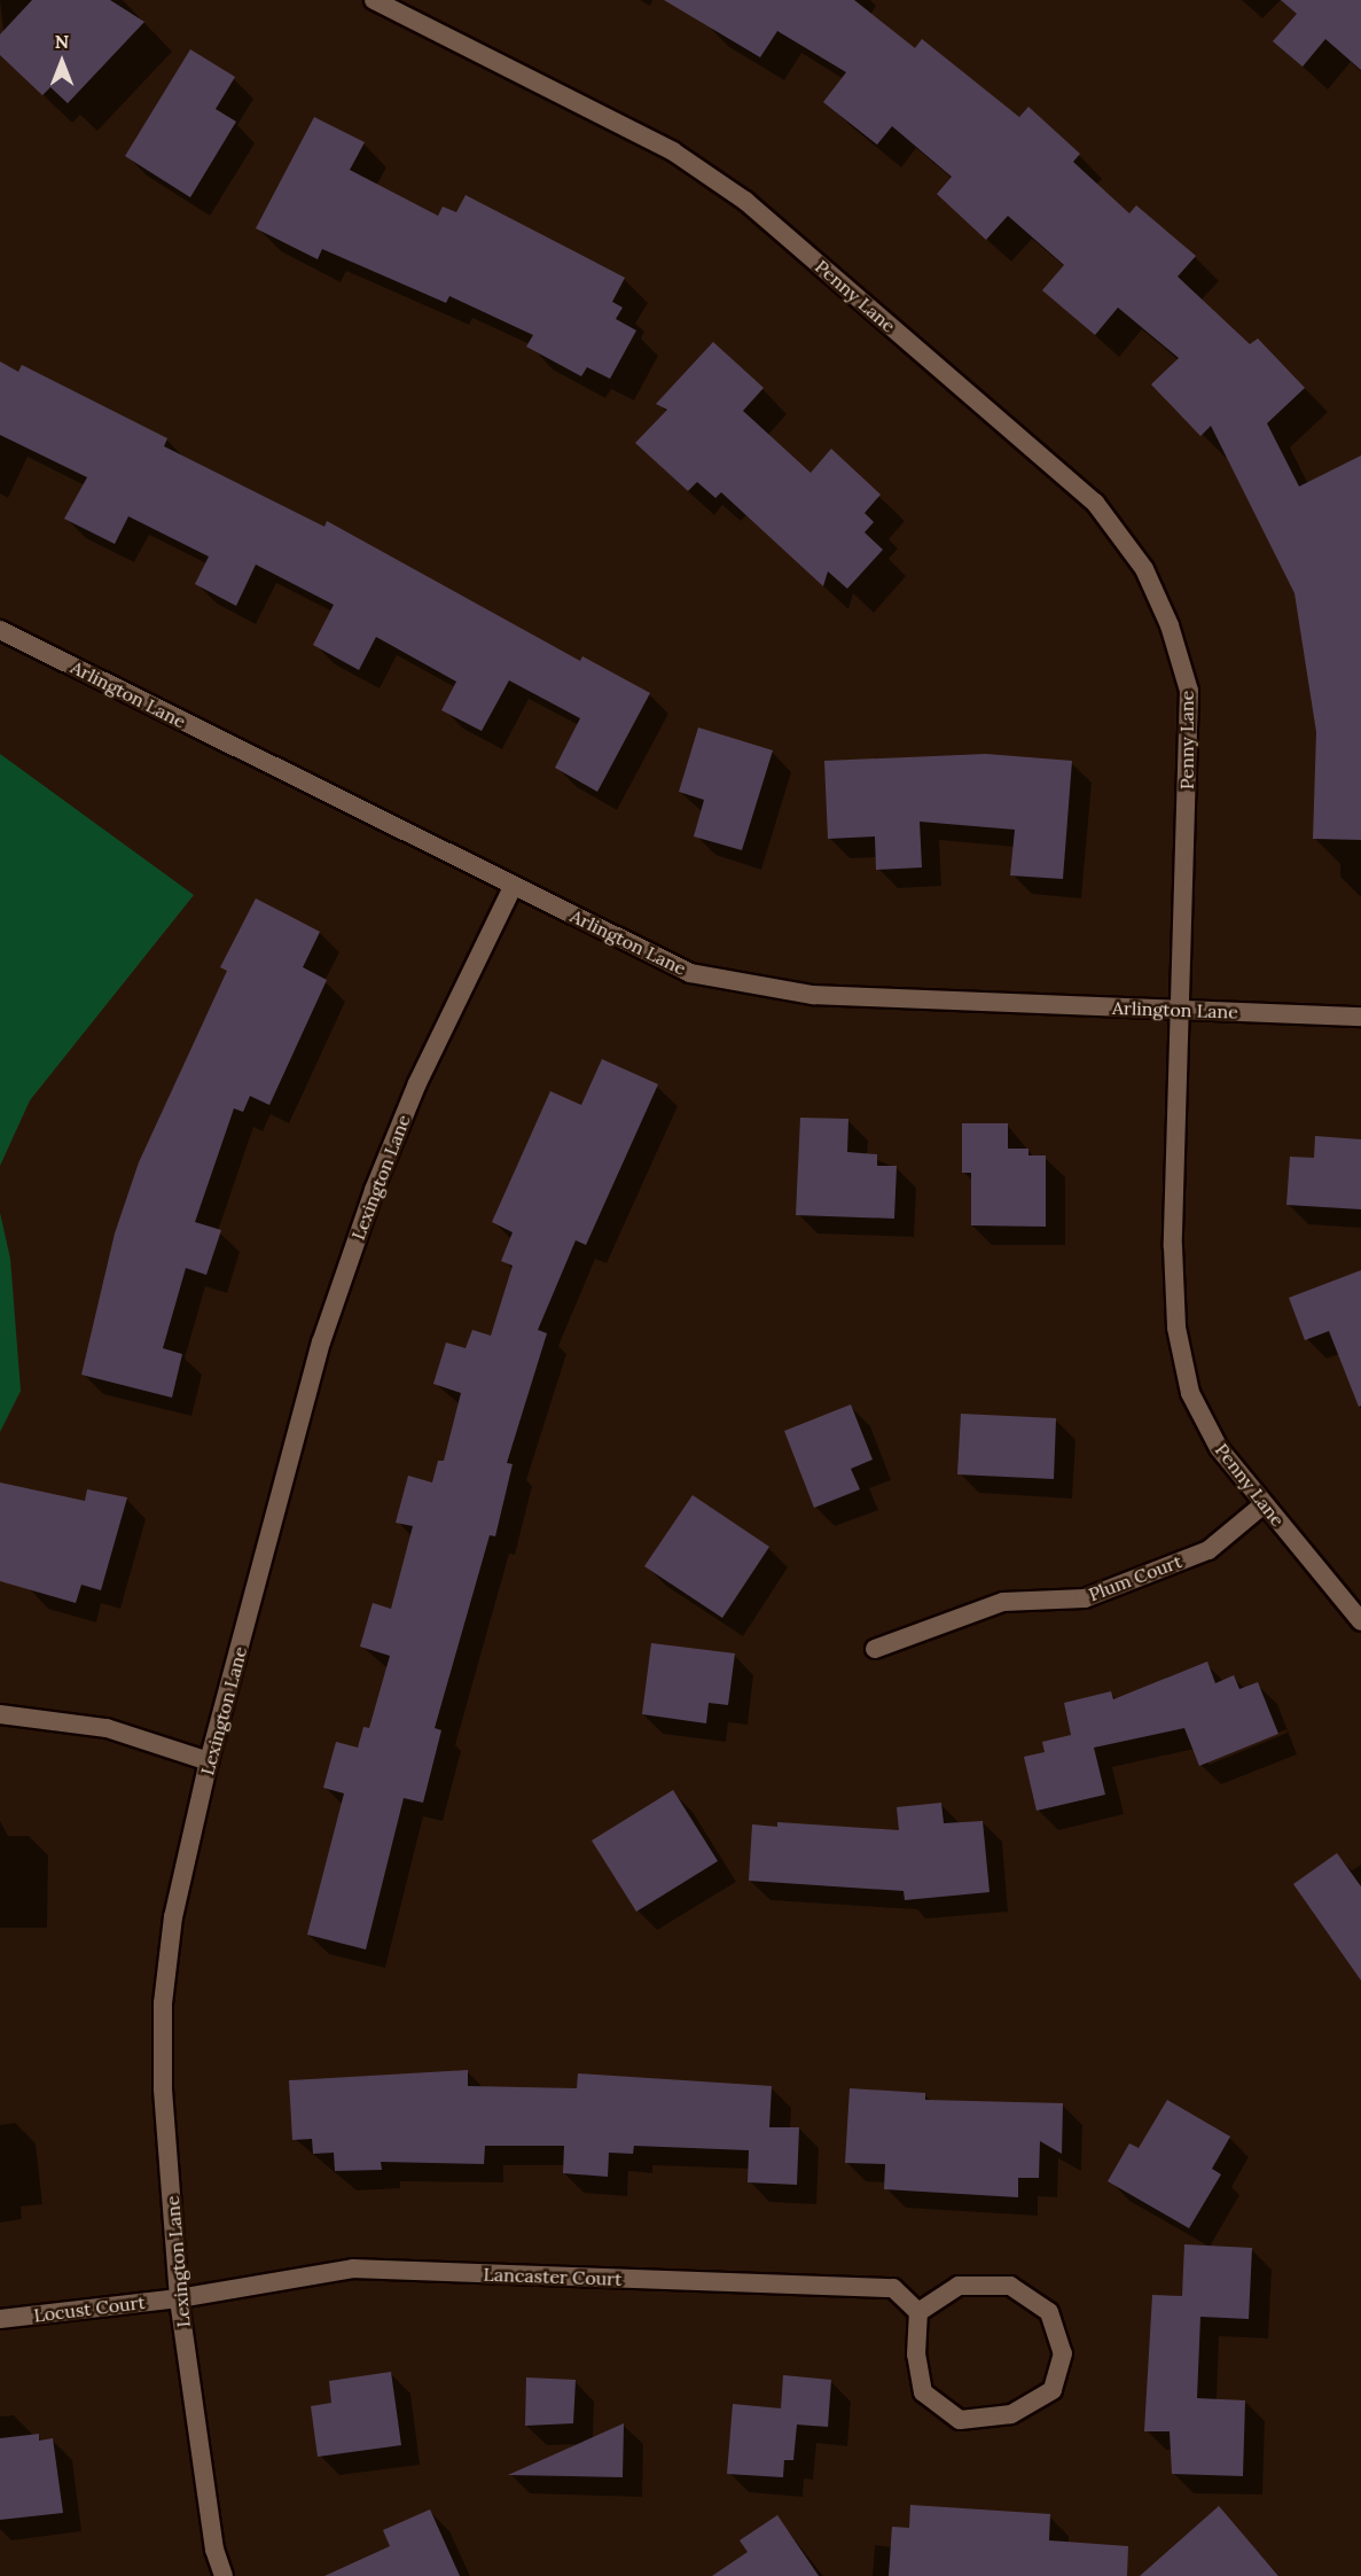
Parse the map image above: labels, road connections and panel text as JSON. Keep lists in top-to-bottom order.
{
  "streets": {
    "street": [
      "Penny Lane",
      "Arlington Lane",
      "Lexington Lane",
      "Plum Court",
      "Lancaster Court",
      "Locust Court"
    ]
  },
  "crossings": [
    ["Penny Lane", "Arlington Lane"],
    ["Penny Lane", "Plum Court"],
    ["Arlington Lane", "Lexington Lane"],
    ["Lexington Lane", "Lancaster Court"],
    ["Lexington Lane", "Locust Court"],
    ["Lancaster Court", "Locust Court"]
  ],
  "north": "top"
}
